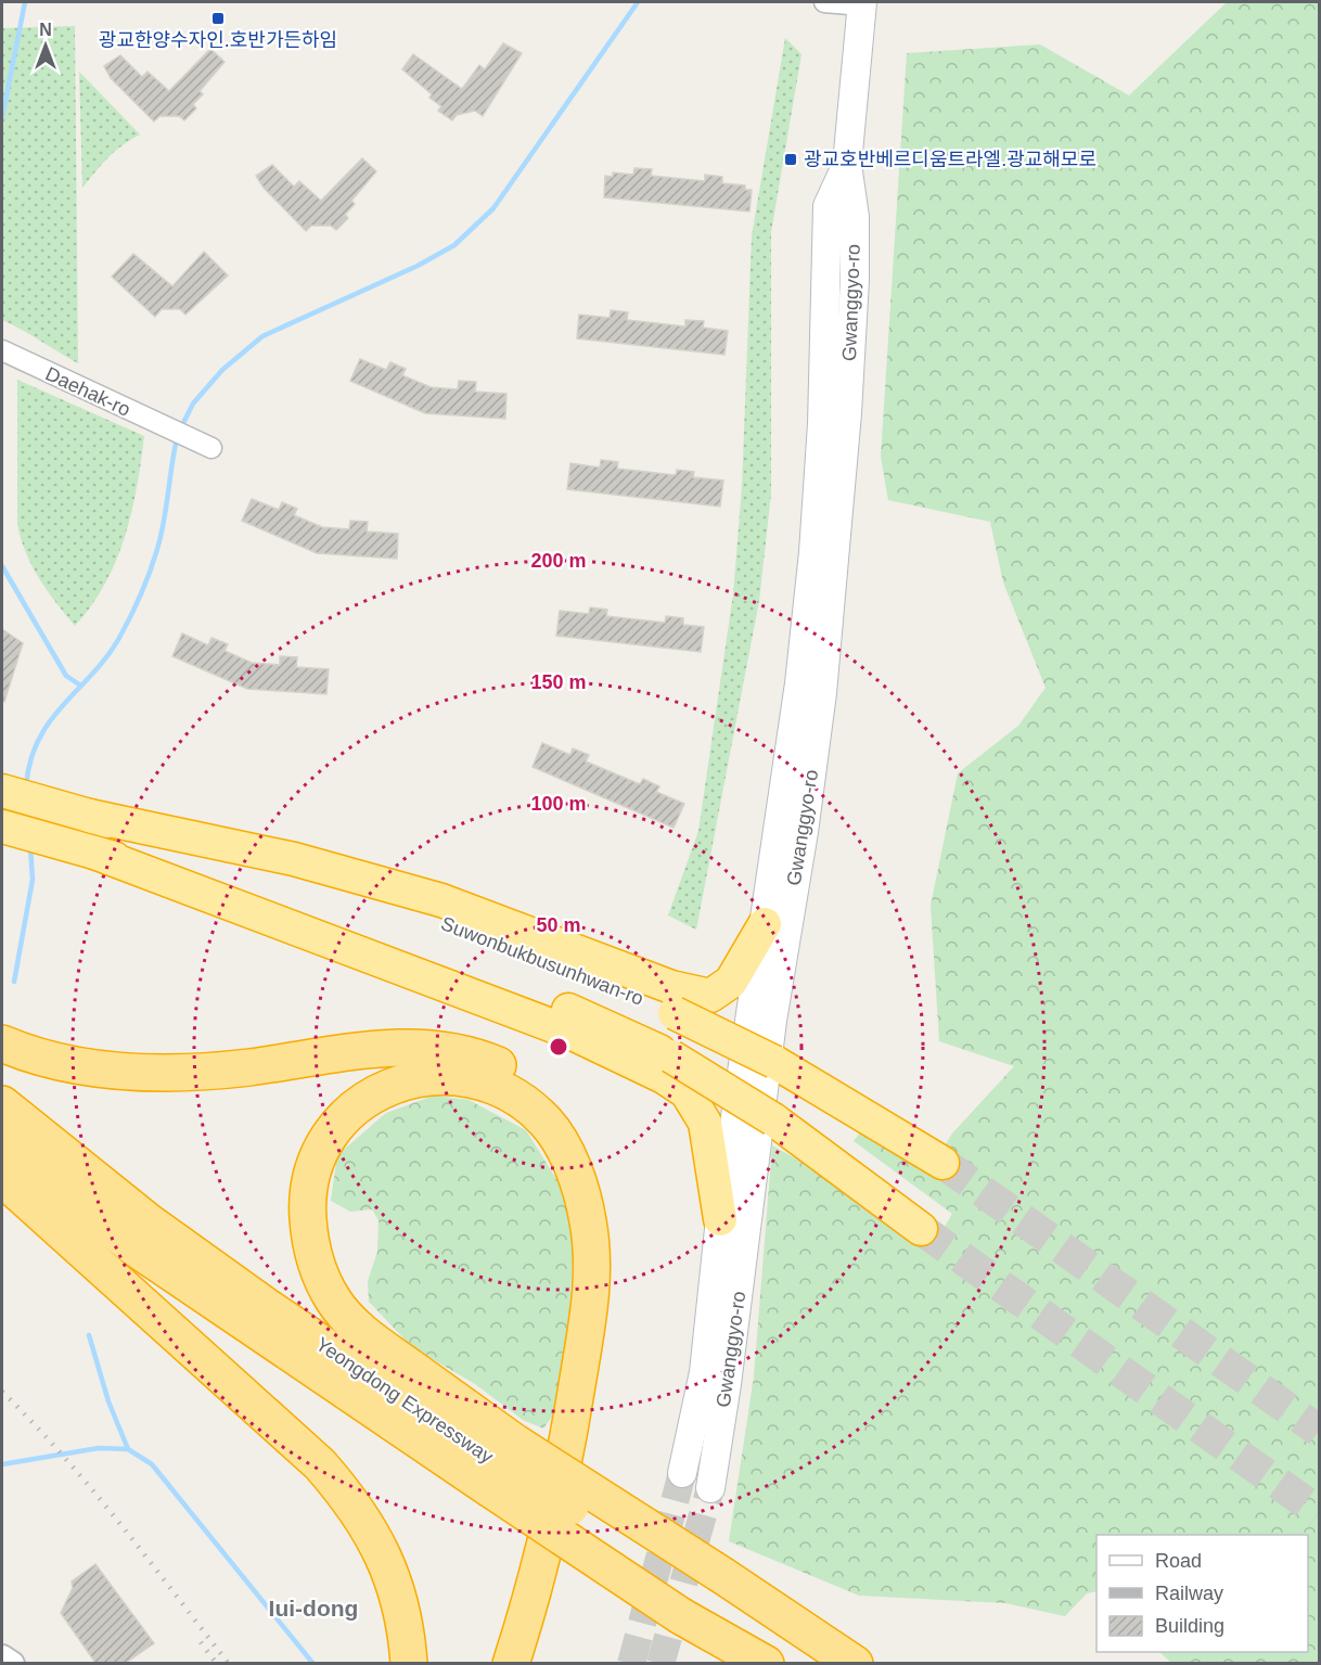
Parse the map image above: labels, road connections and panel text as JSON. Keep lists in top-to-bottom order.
{
  "streets": {
    "highway": ["Suwonbukbusunhwan-ro", "Yeongdong Expressway"],
    "main road": ["Gwanggyo-ro"],
    "street": ["Daehak-ro"]
  },
  "districts": ["Iui-dong"],
  "places": {
    "transit": ["광교한양수자인.호반가든하임", "광교호반베르디움트라엘.광교해모로"]
  },
  "legend": ["Road", "Railway", "Building"],
  "north": "top",
  "rings": [
    "200 m",
    "150 m",
    "100 m",
    "50 m"
  ]
}
